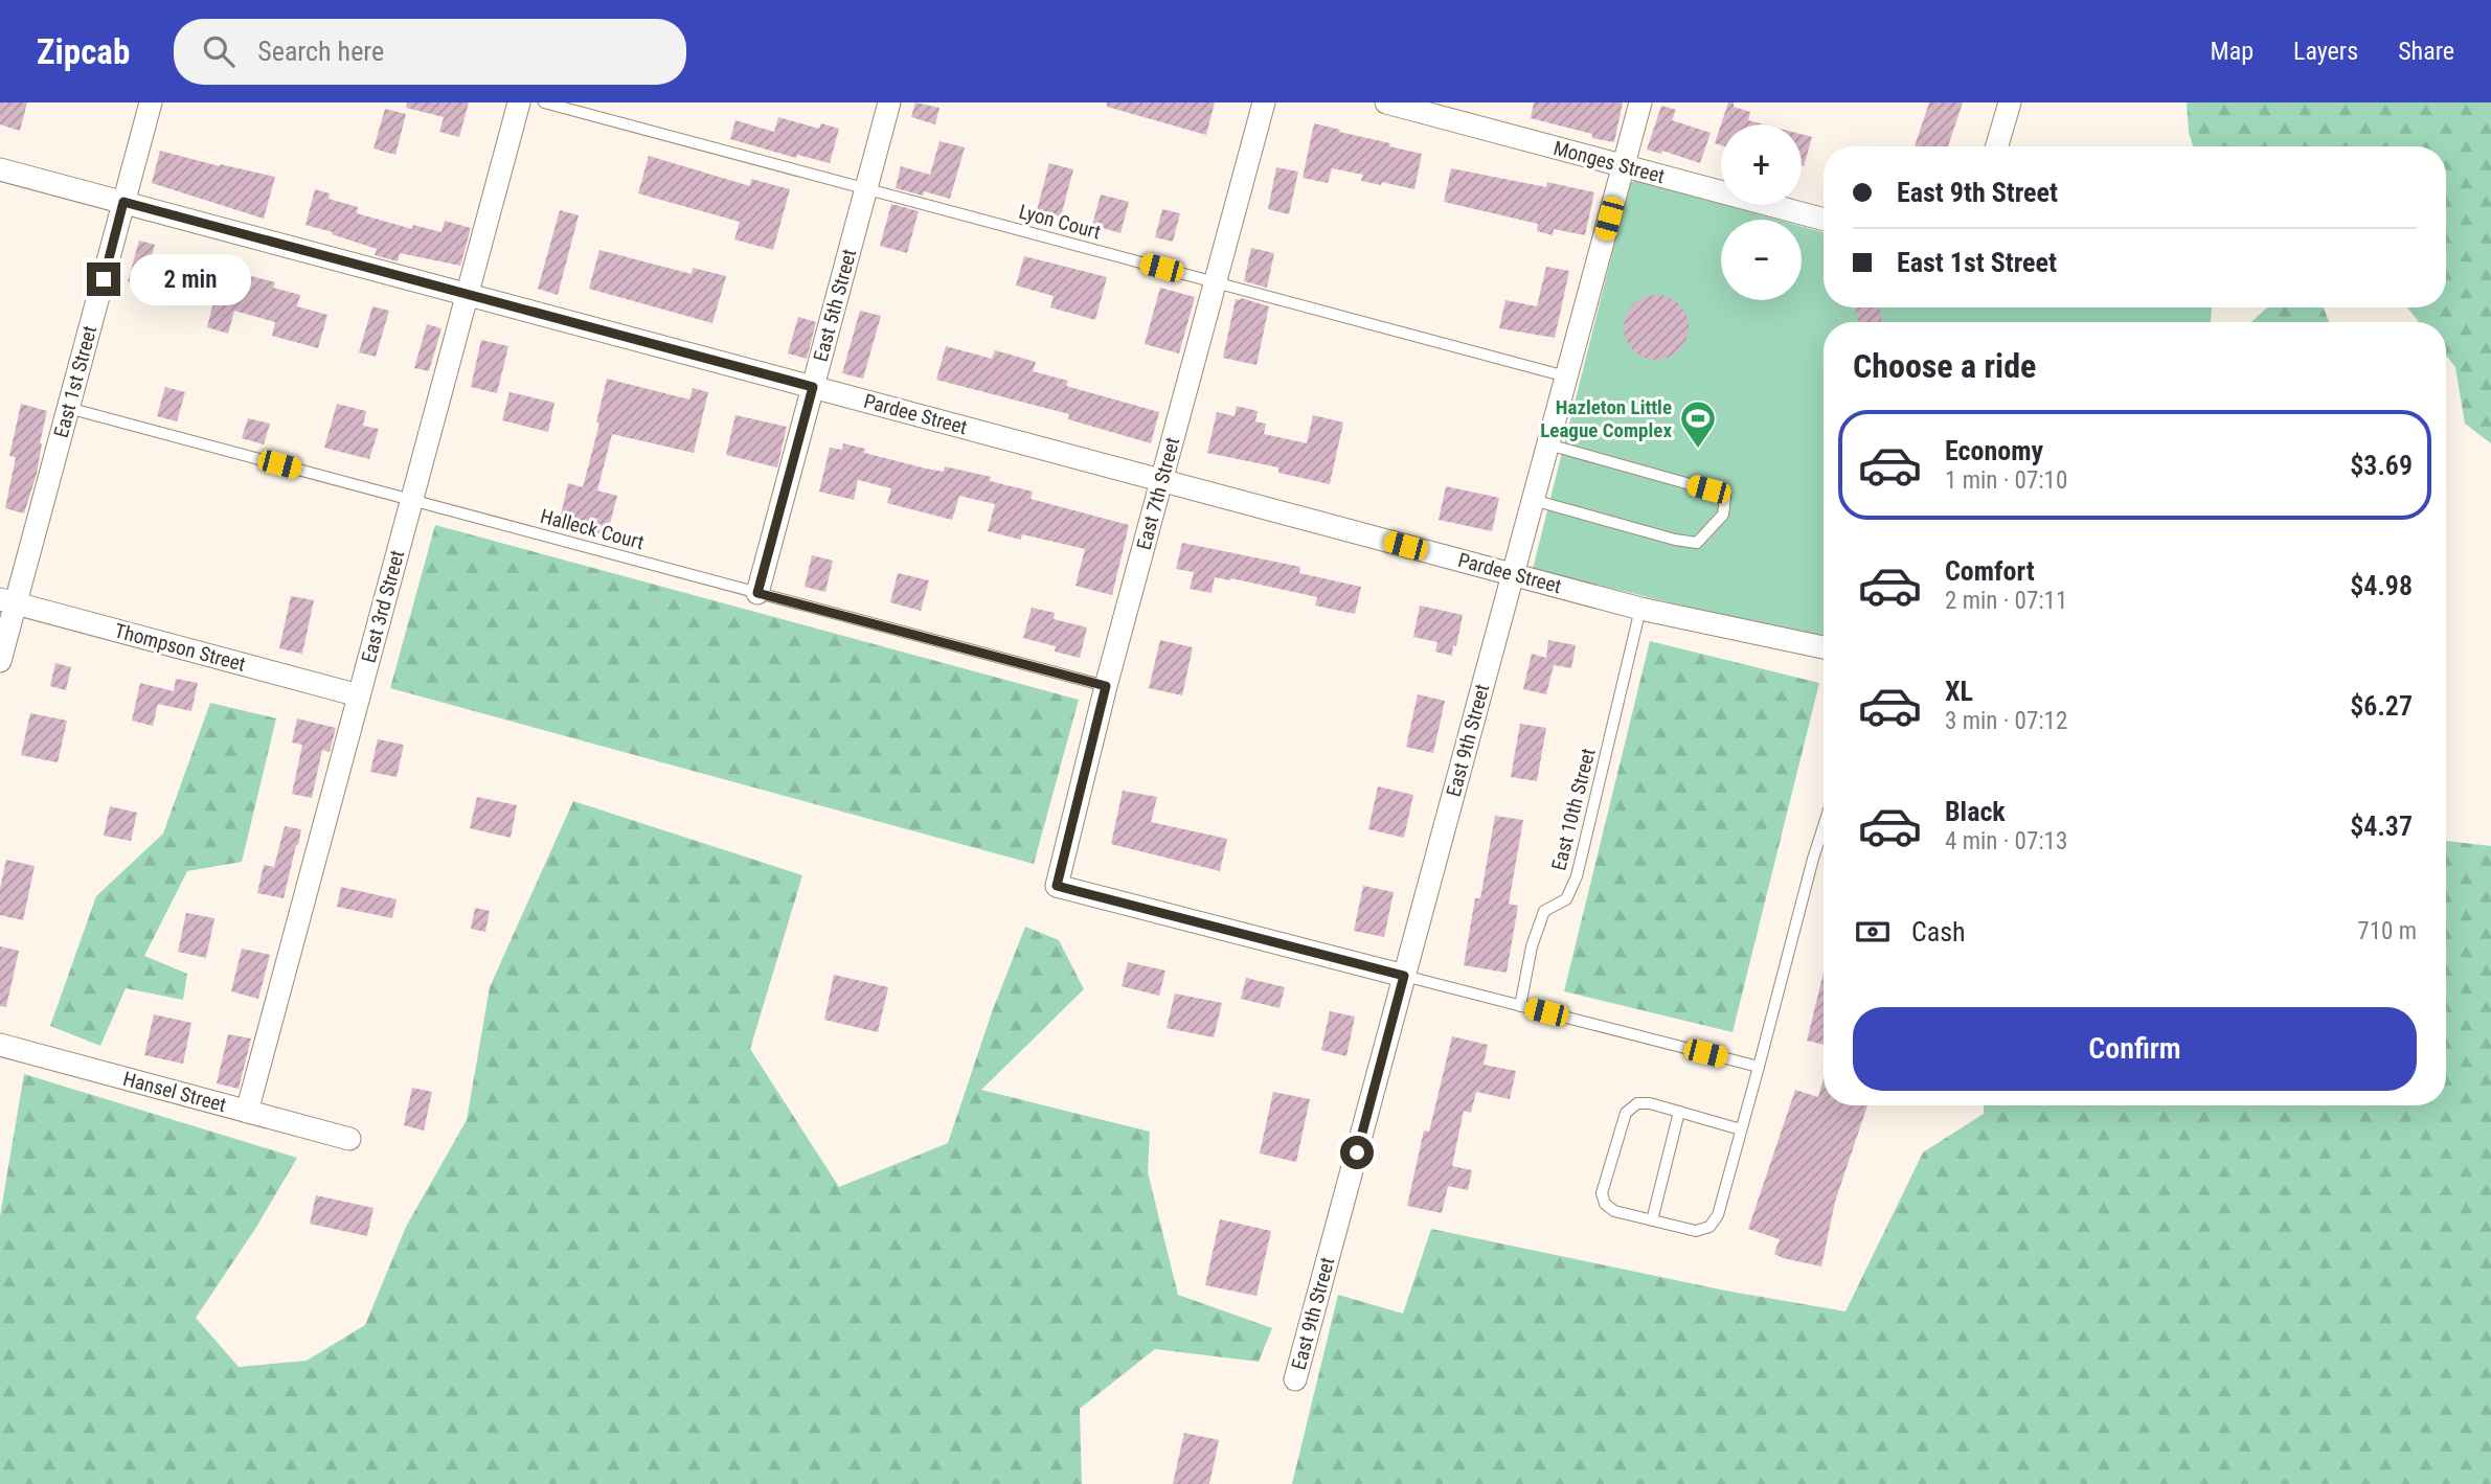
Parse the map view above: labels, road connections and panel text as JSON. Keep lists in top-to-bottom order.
{
  "streets": {
    "street": [
      "Monges Street",
      "East 5th Street",
      "East 1st Street",
      "Pardee Street",
      "East 7th Street",
      "East 3rd Street",
      "Thompson Street",
      "East 9th Street",
      "Hansel Street"
    ],
    "lane": ["Lyon Court", "Halleck Court", "East 10th Street"]
  },
  "crossings": [
    ["Monges Street", "East 9th Street"],
    ["Lyon Court", "East 5th Street"],
    ["Lyon Court", "East 7th Street"],
    ["Lyon Court", "East 9th Street"],
    ["East 5th Street", "Pardee Street"],
    ["East 5th Street", "Halleck Court"],
    ["East 1st Street", "Pardee Street"],
    ["East 1st Street", "Halleck Court"],
    ["East 1st Street", "Thompson Street"],
    ["Pardee Street", "East 7th Street"],
    ["Pardee Street", "East 3rd Street"],
    ["Pardee Street", "East 9th Street"],
    ["Pardee Street", "East 10th Street"],
    ["East 7th Street", "Halleck Court"],
    ["East 7th Street", "East 9th Street"],
    ["Halleck Court", "East 3rd Street"],
    ["East 3rd Street", "Thompson Street"],
    ["East 3rd Street", "Hansel Street"]
  ],
  "places": {
    "sports": ["Hazleton Little League Complex"]
  },
  "page": {
    "header": "Zipcab",
    "search": "Search here",
    "nav": ["Map", "Layers", "Share"],
    "map_buttons": ["+", "−"],
    "banner": ["East 9th Street", "East 1st Street"],
    "bubble": "2 min",
    "heading": "Choose a ride",
    "list": [
      {
        "name": "Economy",
        "note": "1 min · 07:10",
        "value": "$3.69"
      },
      {
        "name": "Comfort",
        "note": "2 min · 07:11",
        "value": "$4.98"
      },
      {
        "name": "XL",
        "note": "3 min · 07:12",
        "value": "$6.27"
      },
      {
        "name": "Black",
        "note": "4 min · 07:13",
        "value": "$4.37"
      }
    ],
    "pay": ["Cash", "710 m"],
    "buttons": "Confirm"
  }
}
